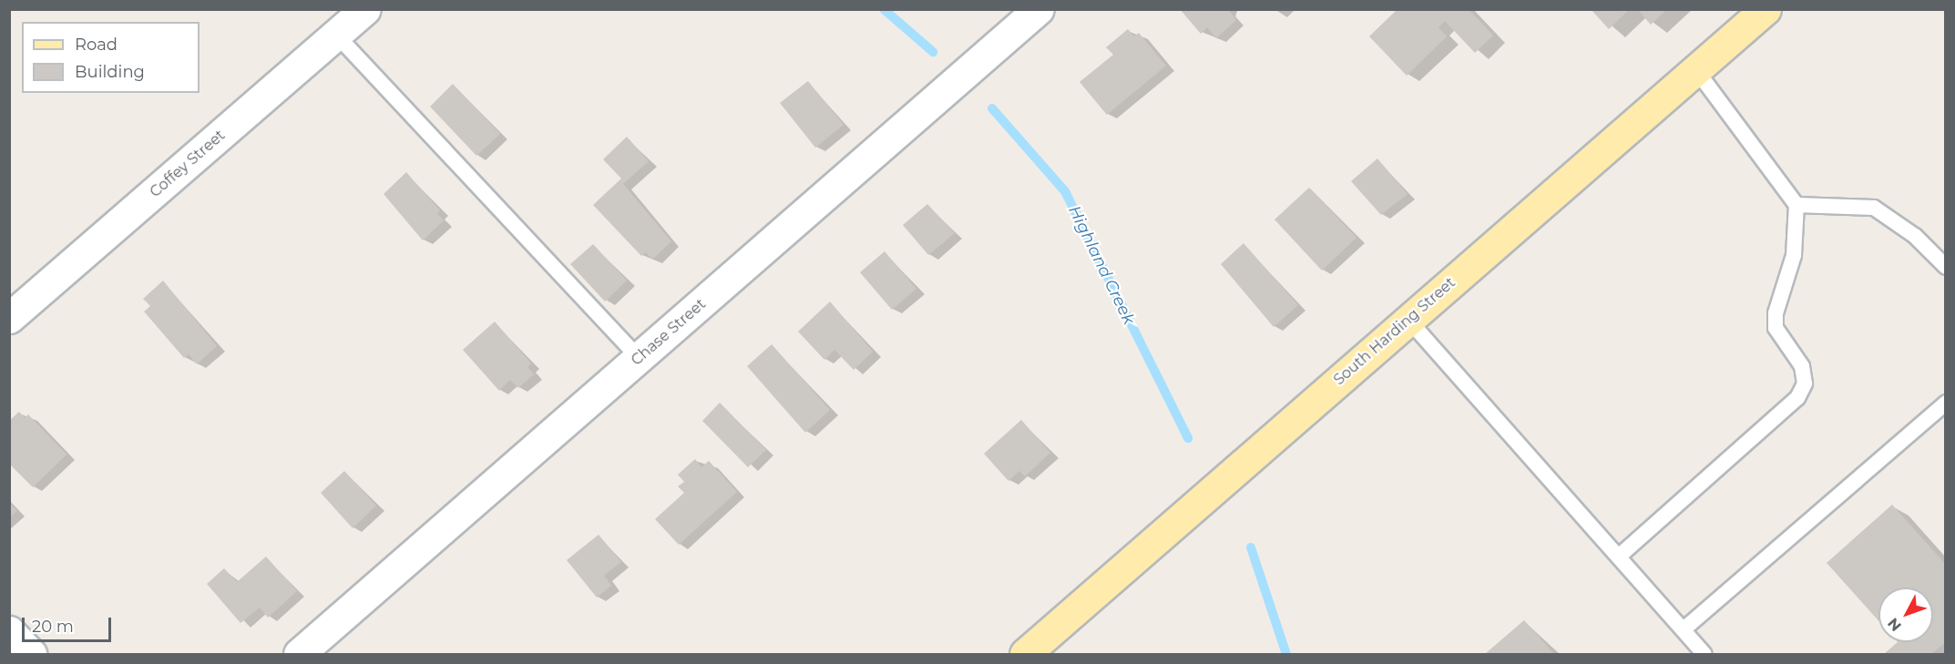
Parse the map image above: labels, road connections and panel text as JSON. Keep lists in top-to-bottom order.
{
  "streets": {
    "main road": ["South Harding Street"],
    "street": ["Coffey Street", "Chase Street"]
  },
  "water": ["Highland Creek"],
  "legend": ["Road", "Building"],
  "scale_bar": "20 m",
  "north": "bottom left"
}
